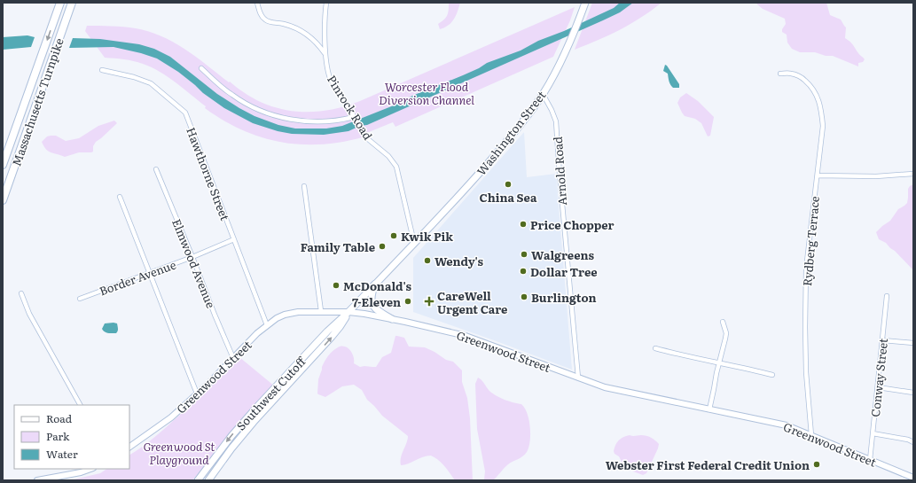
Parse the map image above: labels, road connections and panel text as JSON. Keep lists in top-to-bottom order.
{
  "streets": {
    "highway": ["Massachusetts Turnpike"],
    "main road": ["Washington Street", "Greenwood Street", "Southwest Cutoff"],
    "street": [
      "Pinrock Road",
      "Arnold Road",
      "Hawthorne Street",
      "Rydberg Terrace",
      "Elmwood Avenue",
      "Border Avenue",
      "Conway Street"
    ]
  },
  "crossings": [
    ["Pinrock Road", "Southwest Cutoff"],
    ["Washington Street", "Arnold Road"],
    ["Washington Street", "Southwest Cutoff"],
    ["Arnold Road", "Greenwood Street"],
    ["Hawthorne Street", "Border Avenue"],
    ["Hawthorne Street", "Greenwood Street"],
    ["Rydberg Terrace", "Greenwood Street"],
    ["Elmwood Avenue", "Border Avenue"],
    ["Elmwood Avenue", "Greenwood Street"],
    ["Greenwood Street", "Conway Street"],
    ["Greenwood Street", "Southwest Cutoff"]
  ],
  "parks": ["Worcester Flood Diversion Channel", "Greenwood St Playground"],
  "places": {
    "other": [
      "China Sea",
      "Price Chopper",
      "Kwik Pik",
      "Family Table",
      "Walgreens",
      "Wendy's",
      "Dollar Tree",
      "McDonald's",
      "Burlington",
      "7-Eleven",
      "Webster First Federal Credit Union"
    ],
    "health": ["CareWell Urgent Care"]
  },
  "legend": ["Road", "Park", "Water"]
}
